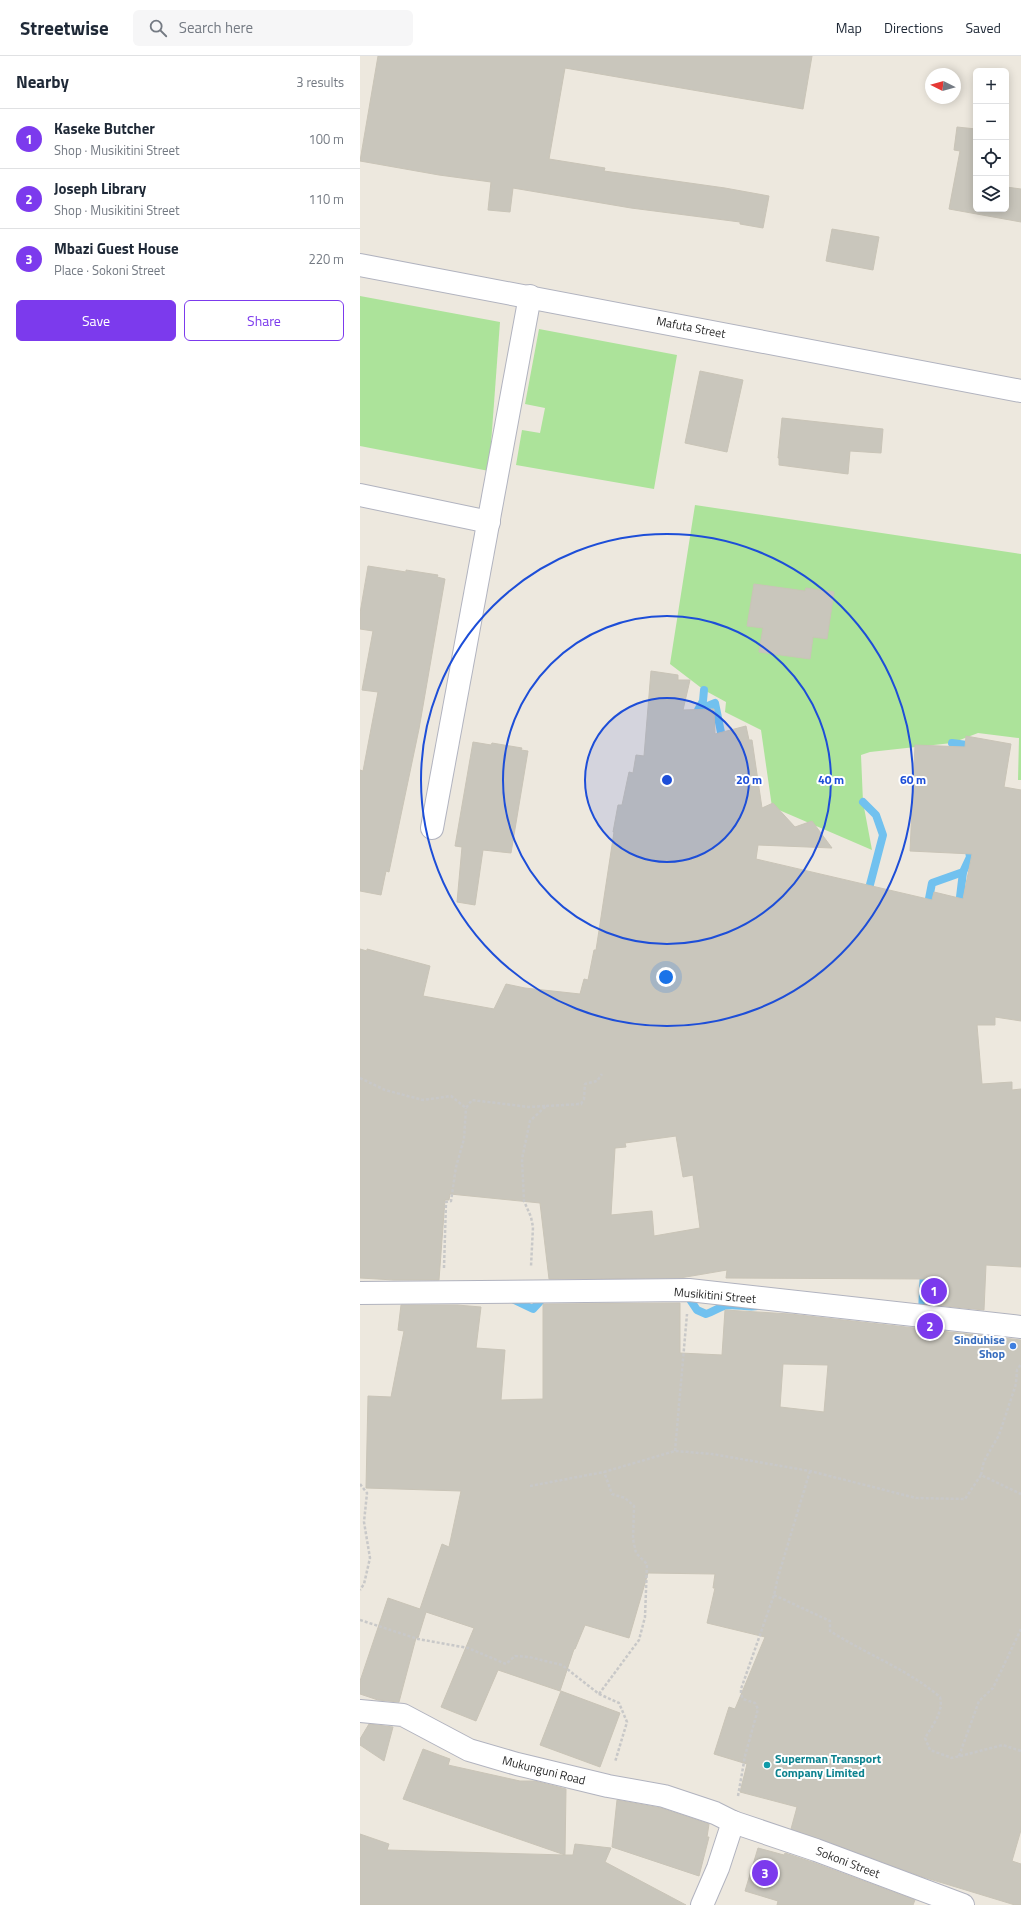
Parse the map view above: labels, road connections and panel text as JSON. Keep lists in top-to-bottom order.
{
  "streets": {
    "street": [
      "Mafuta Street",
      "Musikitini Street",
      "Mukunguni Road",
      "Sokoni Street"
    ]
  },
  "crossings": [
    ["Mukunguni Road", "Sokoni Street"]
  ],
  "places": ["Sinduhise Shop", "Superman Transport Company Limited"],
  "north": "left",
  "page": {
    "header": "Streetwise",
    "search": "Search here",
    "nav": ["Map", "Directions", "Saved"],
    "heading": ["Nearby", "3 results"],
    "map_buttons": ["+", "−"],
    "list": [
      {
        "mark": "1",
        "name": "Kaseke Butcher",
        "note": "Shop · Musikitini Street",
        "value": "100 m"
      },
      {
        "mark": "2",
        "name": "Joseph Library",
        "note": "Shop · Musikitini Street",
        "value": "110 m"
      },
      {
        "mark": "3",
        "name": "Mbazi Guest House",
        "note": "Place · Sokoni Street",
        "value": "220 m"
      }
    ],
    "buttons": ["Save", "Share"],
    "pins": ["1", "2", "3"]
  },
  "rings": ["20 m", "40 m", "60 m"]
}
